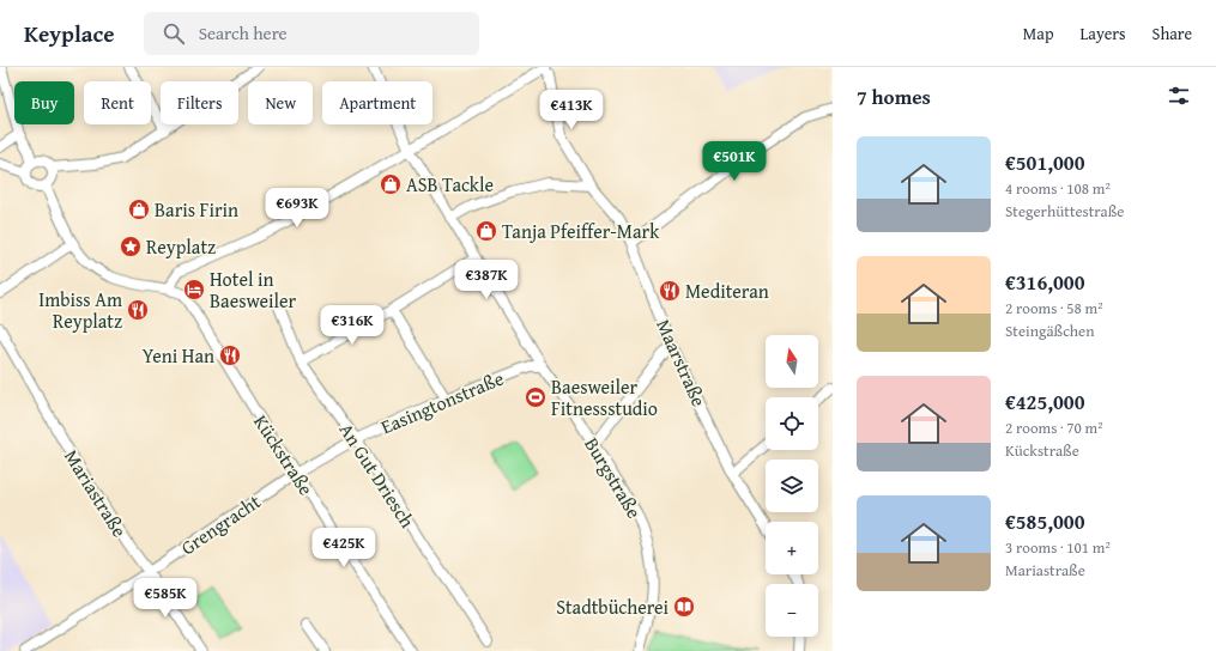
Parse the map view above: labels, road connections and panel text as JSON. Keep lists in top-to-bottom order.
{
  "streets": {
    "street": [
      "Maarstraße",
      "Easingtonstraße",
      "Kückstraße",
      "An Gut Driesch",
      "Burgstraße",
      "Mariastraße",
      "Grengracht"
    ]
  },
  "crossings": [
    ["Easingtonstraße", "Kückstraße"],
    ["Easingtonstraße", "An Gut Driesch"],
    ["Easingtonstraße", "Burgstraße"],
    ["Easingtonstraße", "Grengracht"],
    ["Kückstraße", "Grengracht"],
    ["Mariastraße", "Grengracht"]
  ],
  "places": {
    "shop": ["ASB Tackle", "Baris Firin", "Tanja Pfeiffer-Mark"],
    "place": ["Reyplatz"],
    "hotel": ["Hotel in Baesweiler"],
    "restaurant": ["Mediteran", "Imbiss Am Reyplatz", "Yeni Han"],
    "sports": ["Baesweiler Fitnessstudio"],
    "library": ["Stadtbücherei"]
  },
  "north": "top",
  "page": {
    "header": "Keyplace",
    "search": "Search here",
    "nav": ["Map", "Layers", "Share"],
    "heading": "7 homes",
    "chip": [
      "Buy",
      "Rent",
      "Filters",
      "New",
      "Apartment"
    ],
    "price": [
      "€413K",
      "€501K",
      "€693K",
      "€387K",
      "€316K",
      "€425K",
      "€585K"
    ],
    "list": [
      {
        "name": "€501,000",
        "note": "4 rooms · 108 m² · Stegerhüttestraße"
      },
      {
        "name": "€316,000",
        "note": "2 rooms · 58 m² · Steingäßchen"
      },
      {
        "name": "€425,000",
        "note": "2 rooms · 70 m² · Kückstraße"
      },
      {
        "name": "€585,000",
        "note": "3 rooms · 101 m² · Mariastraße"
      }
    ],
    "map_buttons": ["+", "−"]
  }
}
